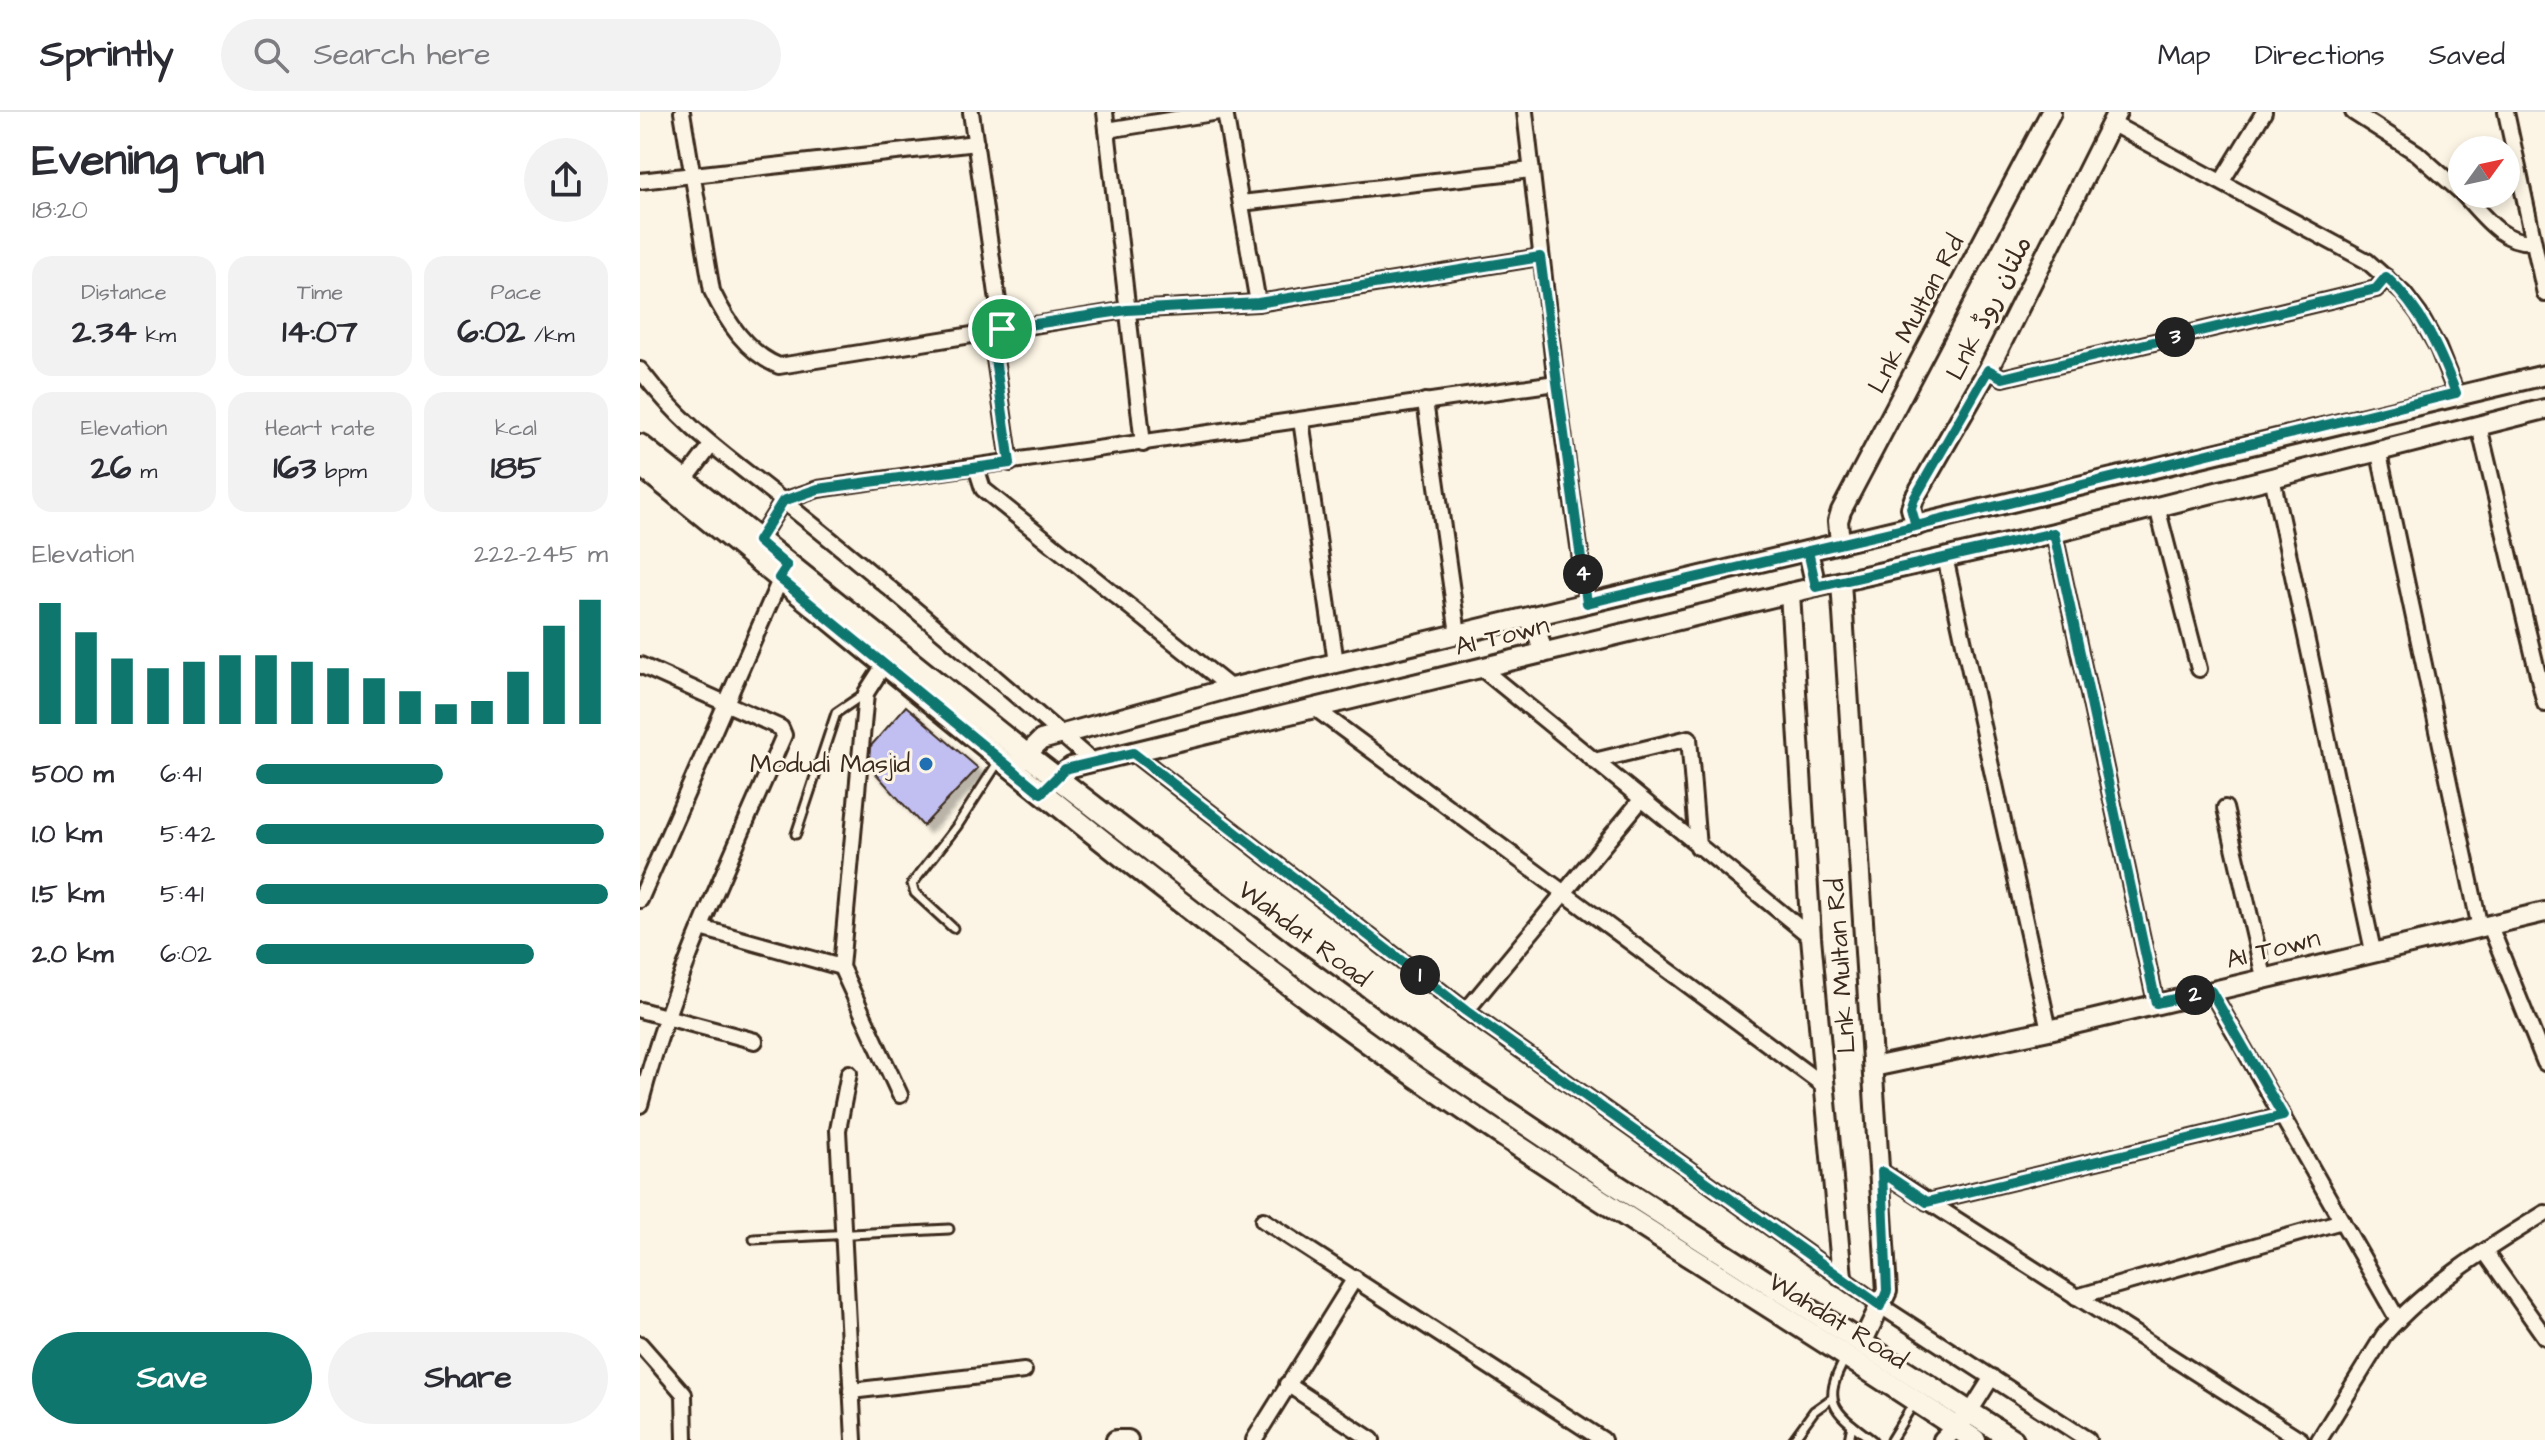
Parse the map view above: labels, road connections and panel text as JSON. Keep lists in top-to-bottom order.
{
  "streets": {
    "main road": ["Wahdat Road"],
    "street": ["Lnk ملتان روڈ", "Lnk Multan Rd", "AI Town"]
  },
  "crossings": [
    ["Lnk Multan Rd", "AI Town"],
    ["Lnk Multan Rd", "Wahdat Road"],
    ["AI Town", "Wahdat Road"]
  ],
  "places": ["Modudi Masjid"],
  "north": "top right",
  "page": {
    "header": "Sprintly",
    "search": "Search here",
    "nav": ["Map", "Directions", "Saved"],
    "heading": ["Evening run", "18:20"],
    "stats": [
      ["Distance", "2.34 km"],
      ["Time", "14:07"],
      ["Pace", "6:02 /km"],
      ["Elevation", "26 m"],
      ["Heart rate", "163 bpm"],
      ["kcal", "185"]
    ],
    "pins": [
      "3",
      "4",
      "1",
      "2"
    ],
    "chart": ["Elevation", "222–245 m"],
    "list": [
      {
        "name": "500 m",
        "note": "6:41"
      },
      {
        "name": "1.0 km",
        "note": "5:42"
      },
      {
        "name": "1.5 km",
        "note": "5:41"
      },
      {
        "name": "2.0 km",
        "note": "6:02"
      }
    ],
    "buttons": ["Save", "Share"]
  }
}
